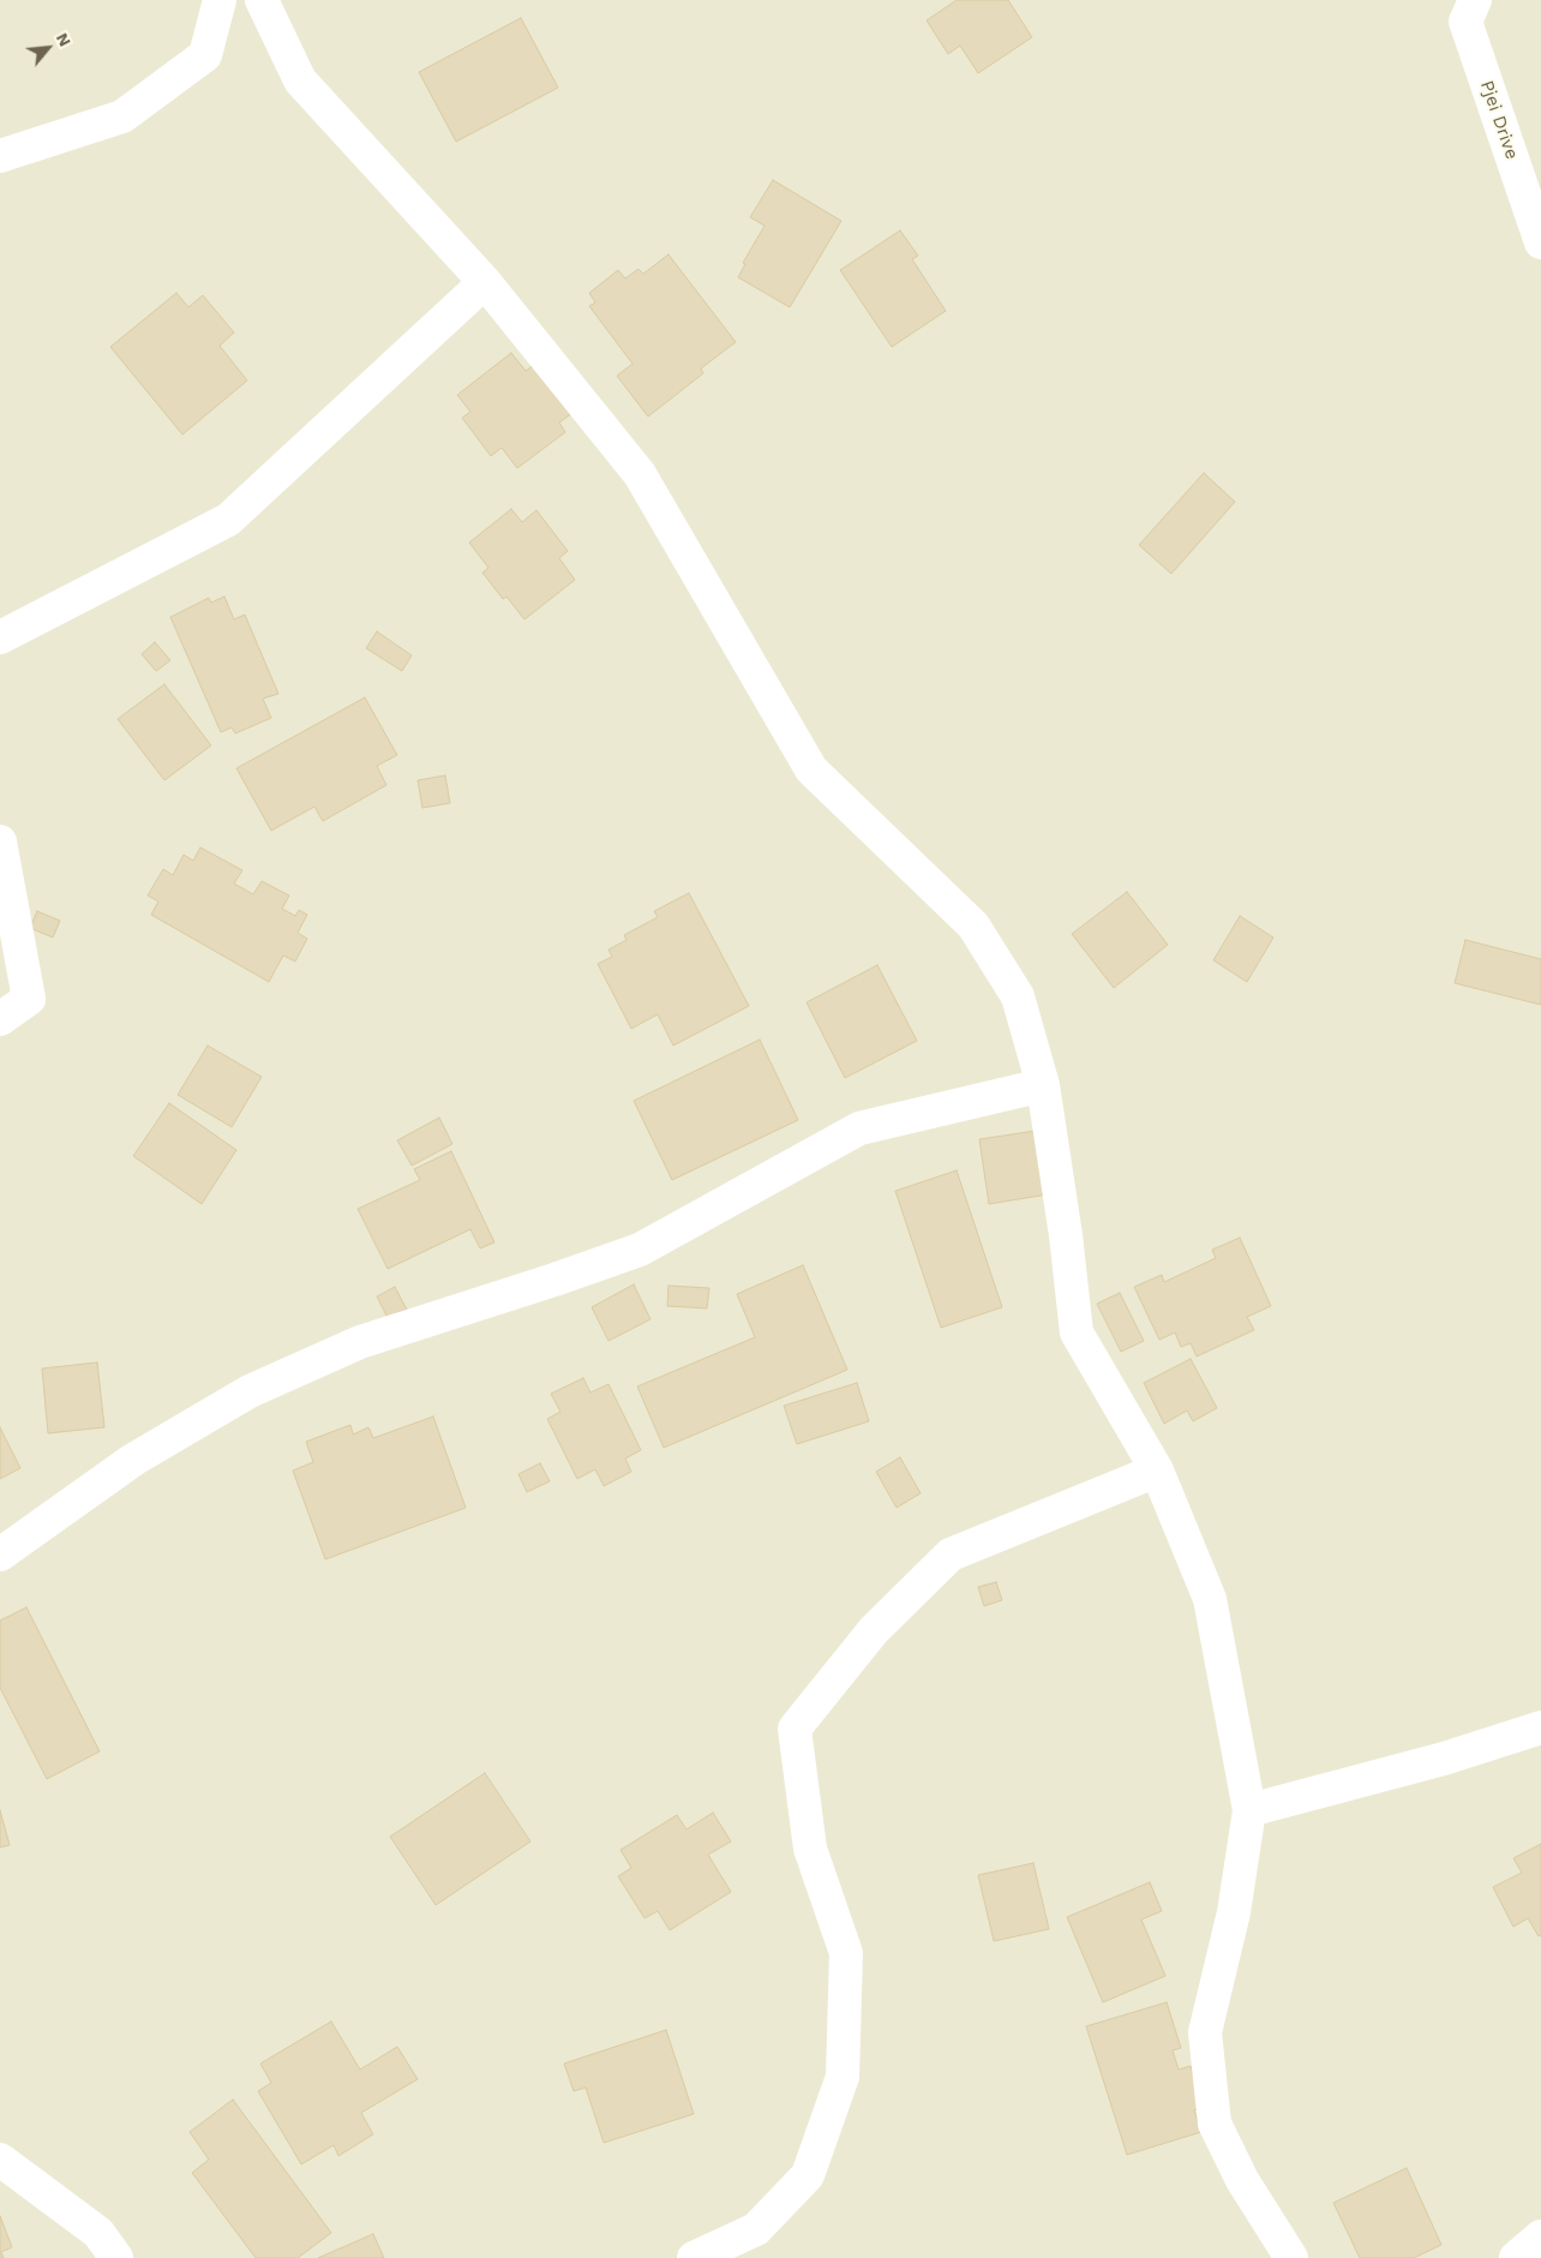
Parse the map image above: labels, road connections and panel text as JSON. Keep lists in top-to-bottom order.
{
  "streets": {
    "street": ["Pjei Drive"]
  },
  "north": "top right"
}
